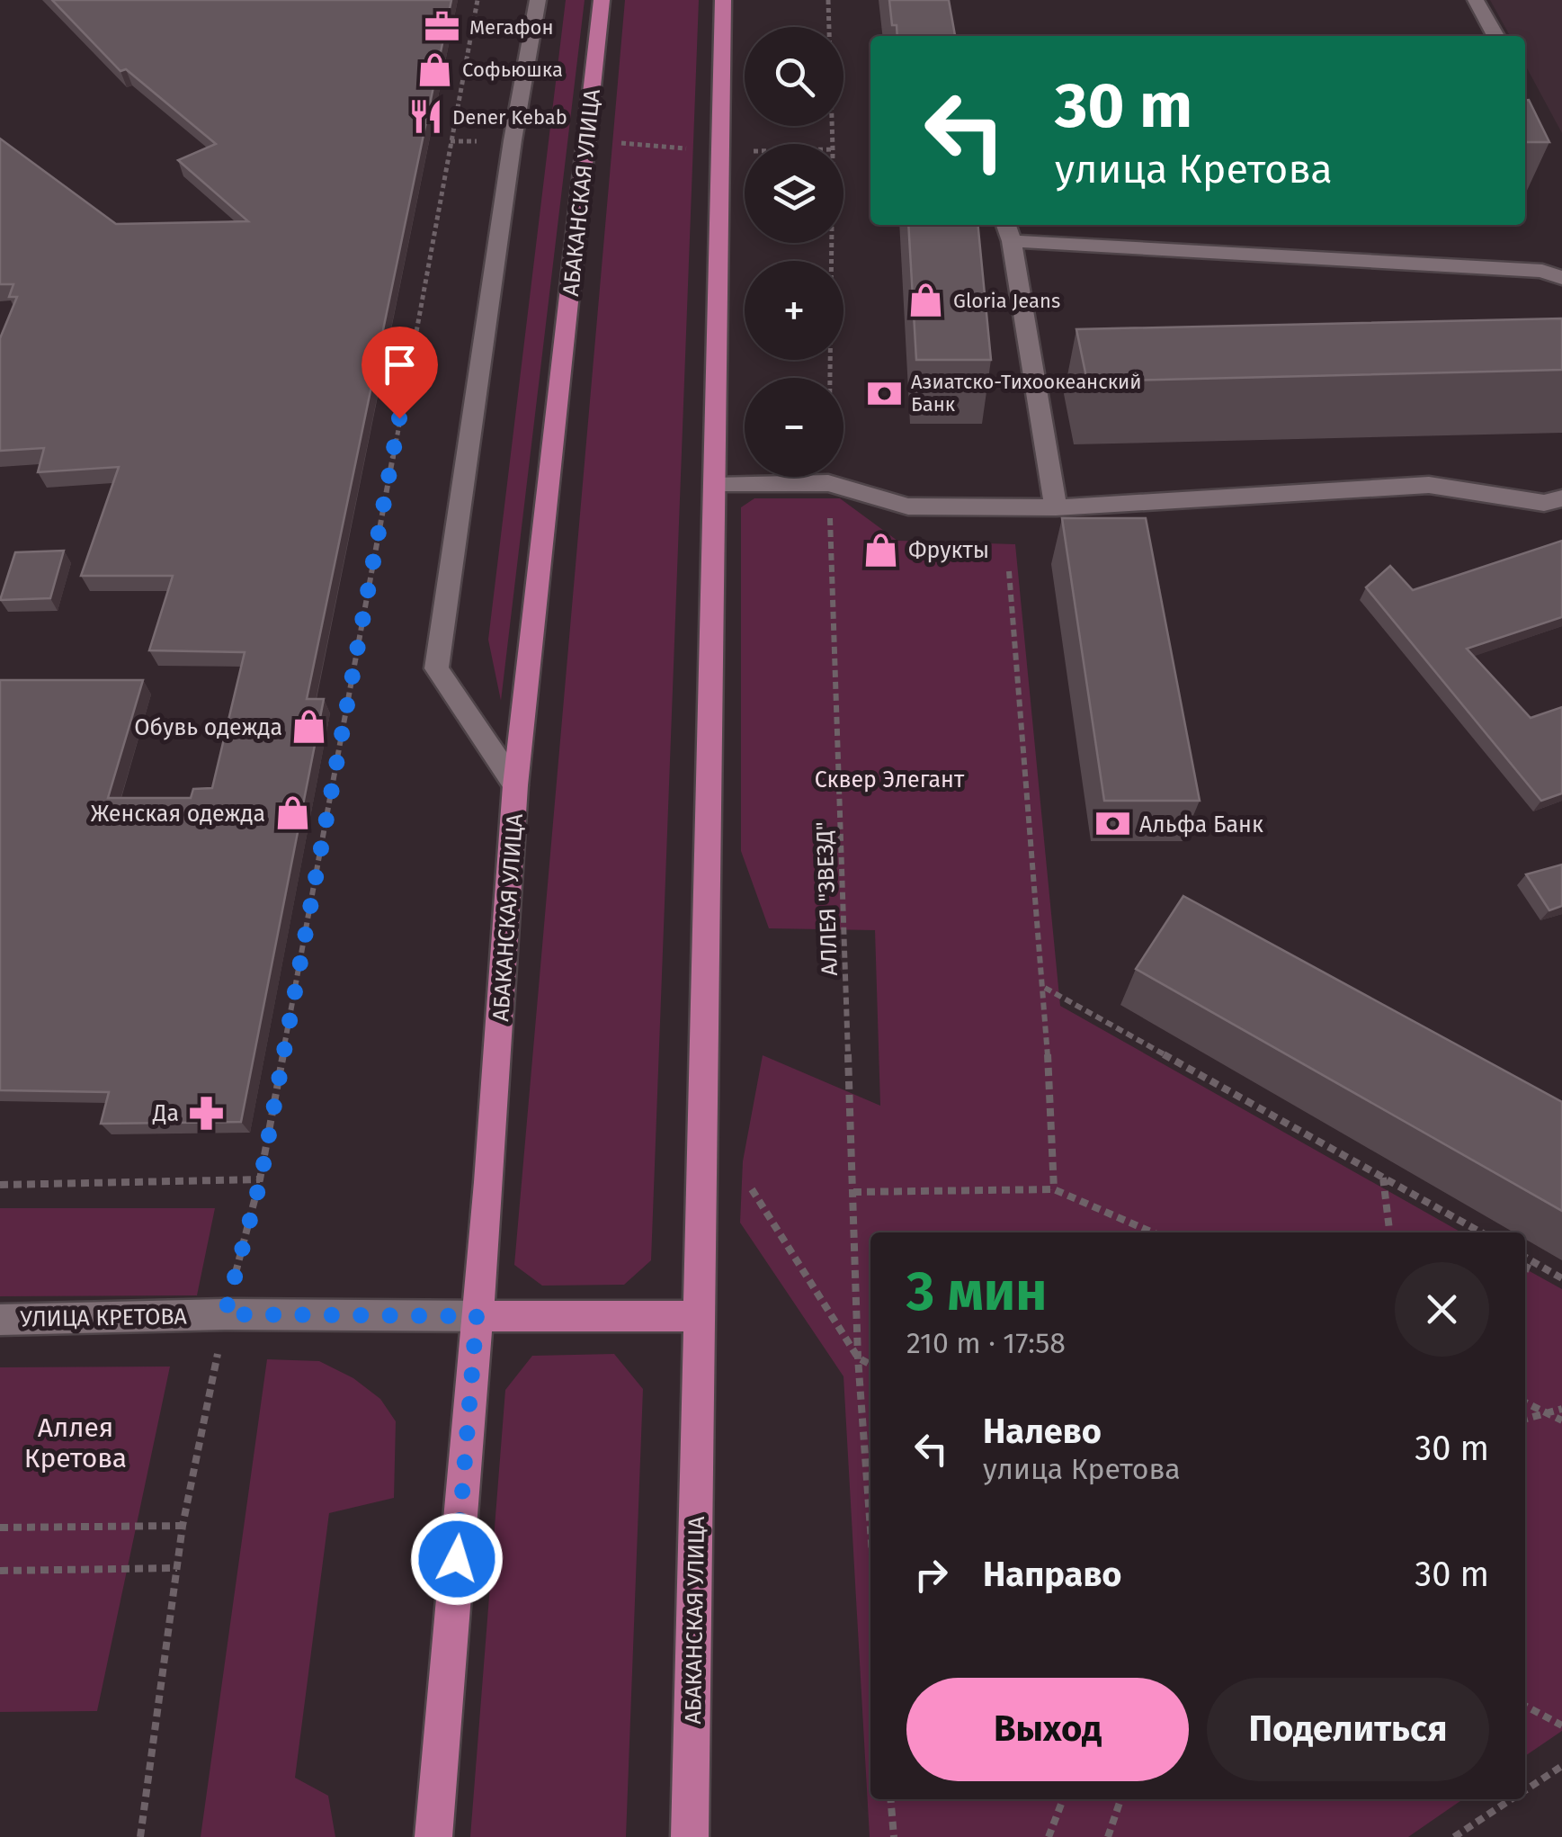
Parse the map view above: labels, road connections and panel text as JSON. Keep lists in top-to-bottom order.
{
  "streets": {
    "main road": ["АБАКАНСКАЯ УЛИЦА"],
    "street": ["УЛИЦА КРЕТОВА"],
    "path": ["АЛЛЕЯ \"ЗВЕЗД\""]
  },
  "crossings": [
    ["АБАКАНСКАЯ УЛИЦА", "УЛИЦА КРЕТОВА"]
  ],
  "parks": ["Сквер Элегант", "Аллея Кретова"],
  "places": {
    "office": ["Мегафон"],
    "shop": [
      "Софьюшка",
      "Gloria Jeans",
      "Фрукты",
      "Обувь одежда",
      "Женская одежда"
    ],
    "restaurant": ["Dener Kebab"],
    "bank": ["Азиатско-Тихоокеанский Банк", "Альфа Банк"],
    "pharmacy": ["Да"]
  },
  "page": {
    "map_buttons": ["+", "−"],
    "turn": ["30 m", "улица Кретова"],
    "heading": ["3 мин", "210 m · 17:58"],
    "list": [
      {
        "name": "Налево",
        "note": "улица Кретова",
        "value": "30 m"
      },
      {
        "name": "Направо",
        "value": "30 m"
      }
    ],
    "buttons": ["Выход", "Поделиться"]
  }
}
